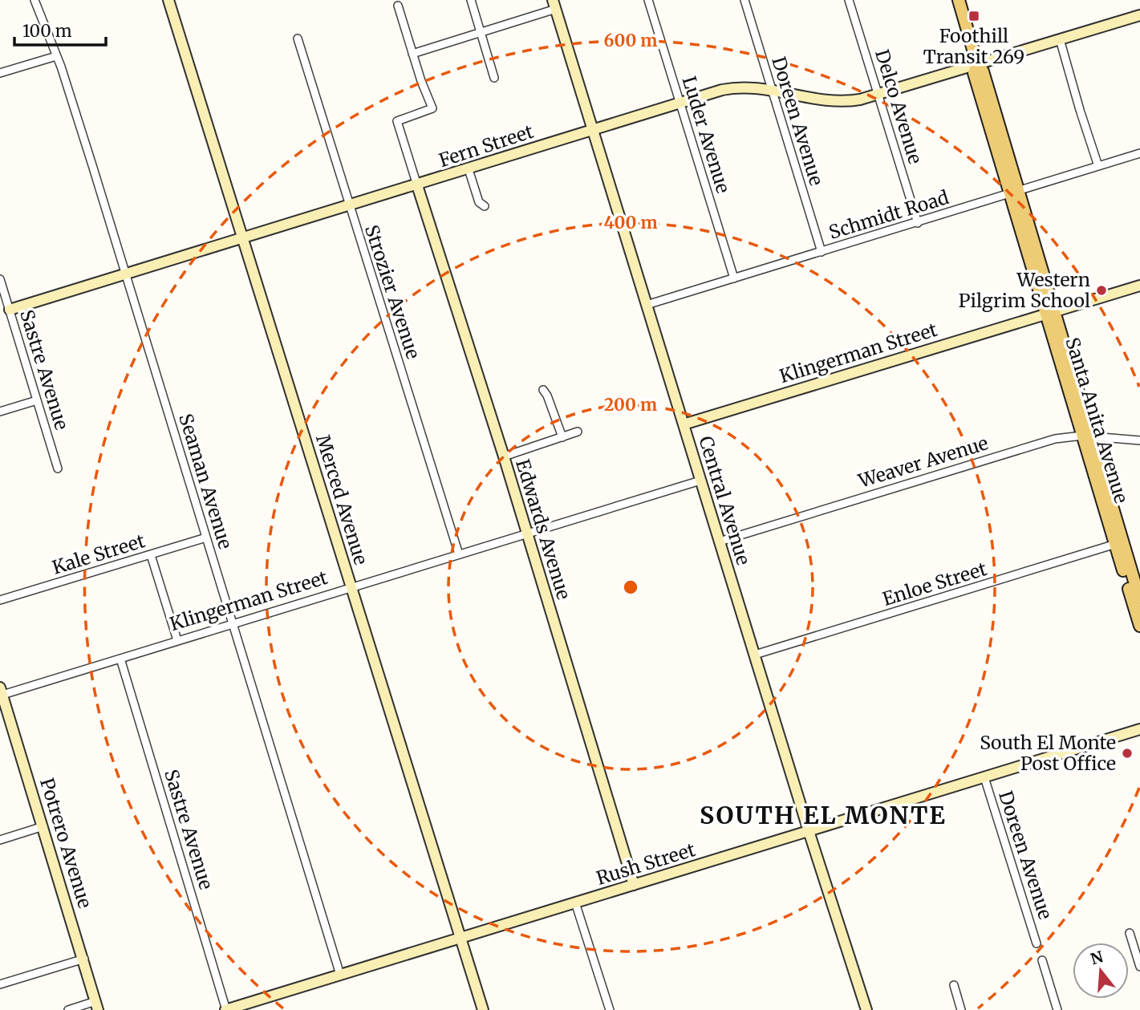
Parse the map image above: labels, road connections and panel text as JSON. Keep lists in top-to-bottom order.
{
  "streets": {
    "main road": ["Santa Anita Avenue"],
    "street": [
      "Delco Avenue",
      "Doreen Avenue",
      "Luder Avenue",
      "Fern Street",
      "Schmidt Road",
      "Strozier Avenue",
      "Klingerman Street",
      "Sastre Avenue",
      "Weaver Avenue",
      "Seaman Avenue",
      "Merced Avenue",
      "Central Avenue",
      "Edwards Avenue",
      "Kale Street",
      "Enloe Street",
      "Potrero Avenue",
      "Rush Street"
    ]
  },
  "crossings": [
    ["Delco Avenue", "Fern Street"],
    ["Delco Avenue", "Schmidt Road"],
    ["Doreen Avenue", "Fern Street"],
    ["Doreen Avenue", "Schmidt Road"],
    ["Doreen Avenue", "Rush Street"],
    ["Luder Avenue", "Fern Street"],
    ["Luder Avenue", "Schmidt Road"],
    ["Fern Street", "Strozier Avenue"],
    ["Fern Street", "Sastre Avenue"],
    ["Fern Street", "Santa Anita Avenue"],
    ["Fern Street", "Seaman Avenue"],
    ["Fern Street", "Merced Avenue"],
    ["Fern Street", "Central Avenue"],
    ["Fern Street", "Edwards Avenue"],
    ["Schmidt Road", "Santa Anita Avenue"],
    ["Schmidt Road", "Central Avenue"],
    ["Strozier Avenue", "Klingerman Street"],
    ["Klingerman Street", "Sastre Avenue"],
    ["Klingerman Street", "Santa Anita Avenue"],
    ["Klingerman Street", "Seaman Avenue"],
    ["Klingerman Street", "Merced Avenue"],
    ["Klingerman Street", "Central Avenue"],
    ["Klingerman Street", "Edwards Avenue"],
    ["Klingerman Street", "Potrero Avenue"],
    ["Sastre Avenue", "Rush Street"],
    ["Santa Anita Avenue", "Weaver Avenue"],
    ["Santa Anita Avenue", "Enloe Street"],
    ["Weaver Avenue", "Central Avenue"],
    ["Seaman Avenue", "Kale Street"],
    ["Seaman Avenue", "Rush Street"],
    ["Merced Avenue", "Rush Street"],
    ["Central Avenue", "Enloe Street"],
    ["Central Avenue", "Rush Street"],
    ["Edwards Avenue", "Rush Street"]
  ],
  "districts": ["SOUTH EL MONTE"],
  "places": {
    "transit": ["Foothill Transit 269"],
    "other": ["Western Pilgrim School", "South El Monte Post Office"]
  },
  "scale_bar": "100 m",
  "north": "top",
  "rings": ["600 m", "400 m", "200 m"]
}
